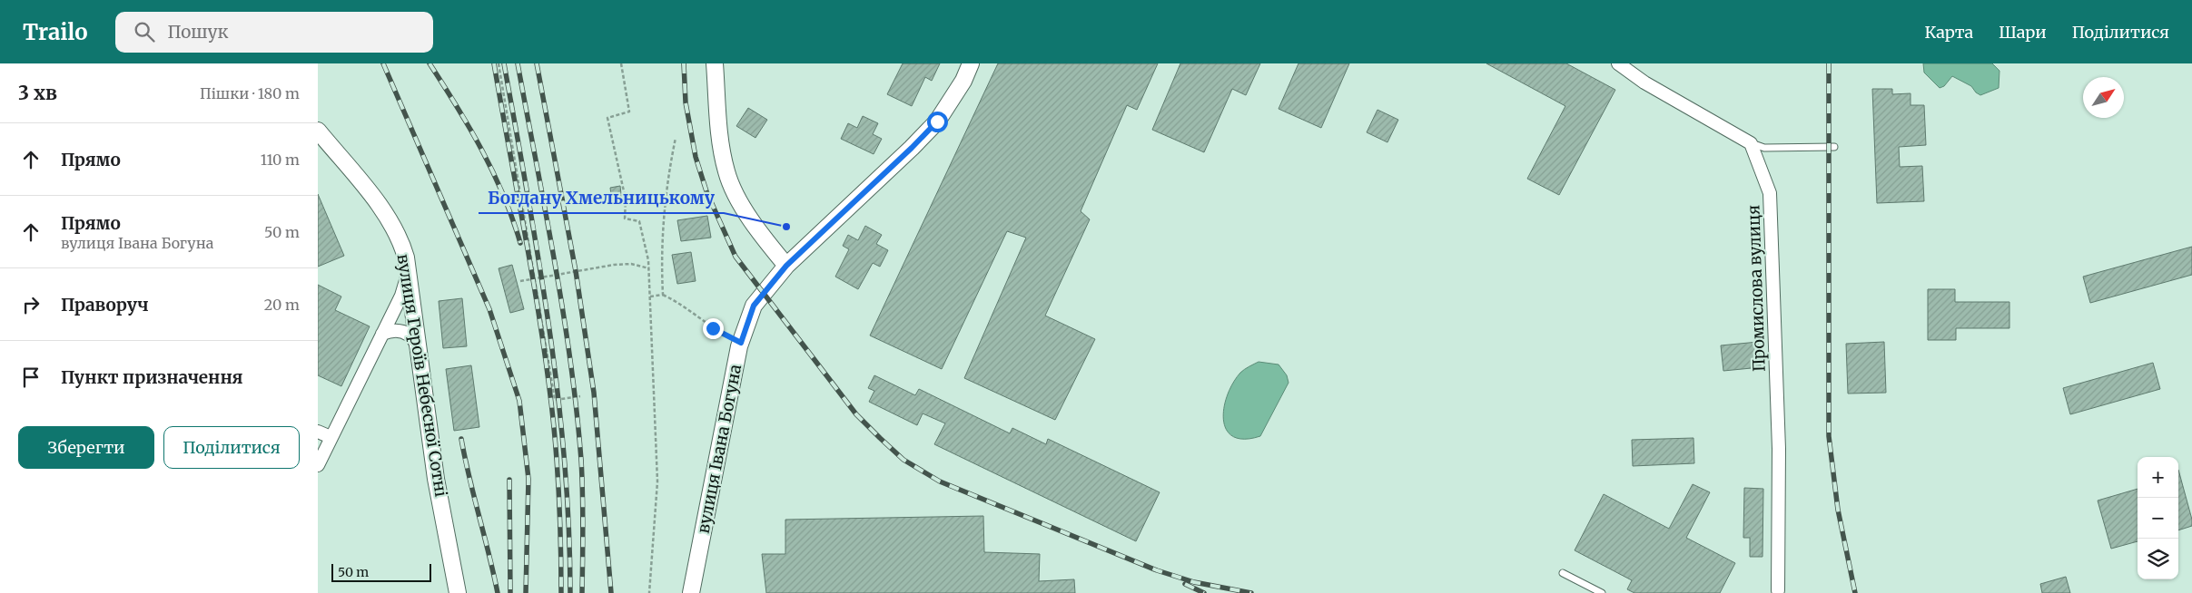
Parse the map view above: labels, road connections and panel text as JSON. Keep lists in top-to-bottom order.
{
  "streets": {
    "street": ["Промислова вулиця", "вулиця Героїв Небесної Сотні", "вулиця Івана Богуна"]
  },
  "places": ["Богдану Хмельницькому"],
  "scale_bar": "50 m",
  "north": "top right",
  "page": {
    "header": "Trailo",
    "search": "Пошук",
    "nav": ["Карта", "Шари", "Поділитися"],
    "heading": ["3 хв", "Пішки · 180 m"],
    "list": [
      ["Прямо", "110 m"],
      ["Прямо", "вулиця Івана Богуна", "50 m"],
      ["Праворуч", "20 m"],
      "Пункт призначення"
    ],
    "buttons": ["Зберегти", "Поділитися"],
    "map_buttons": ["+", "−"],
    "scale": "50 m"
  }
}
